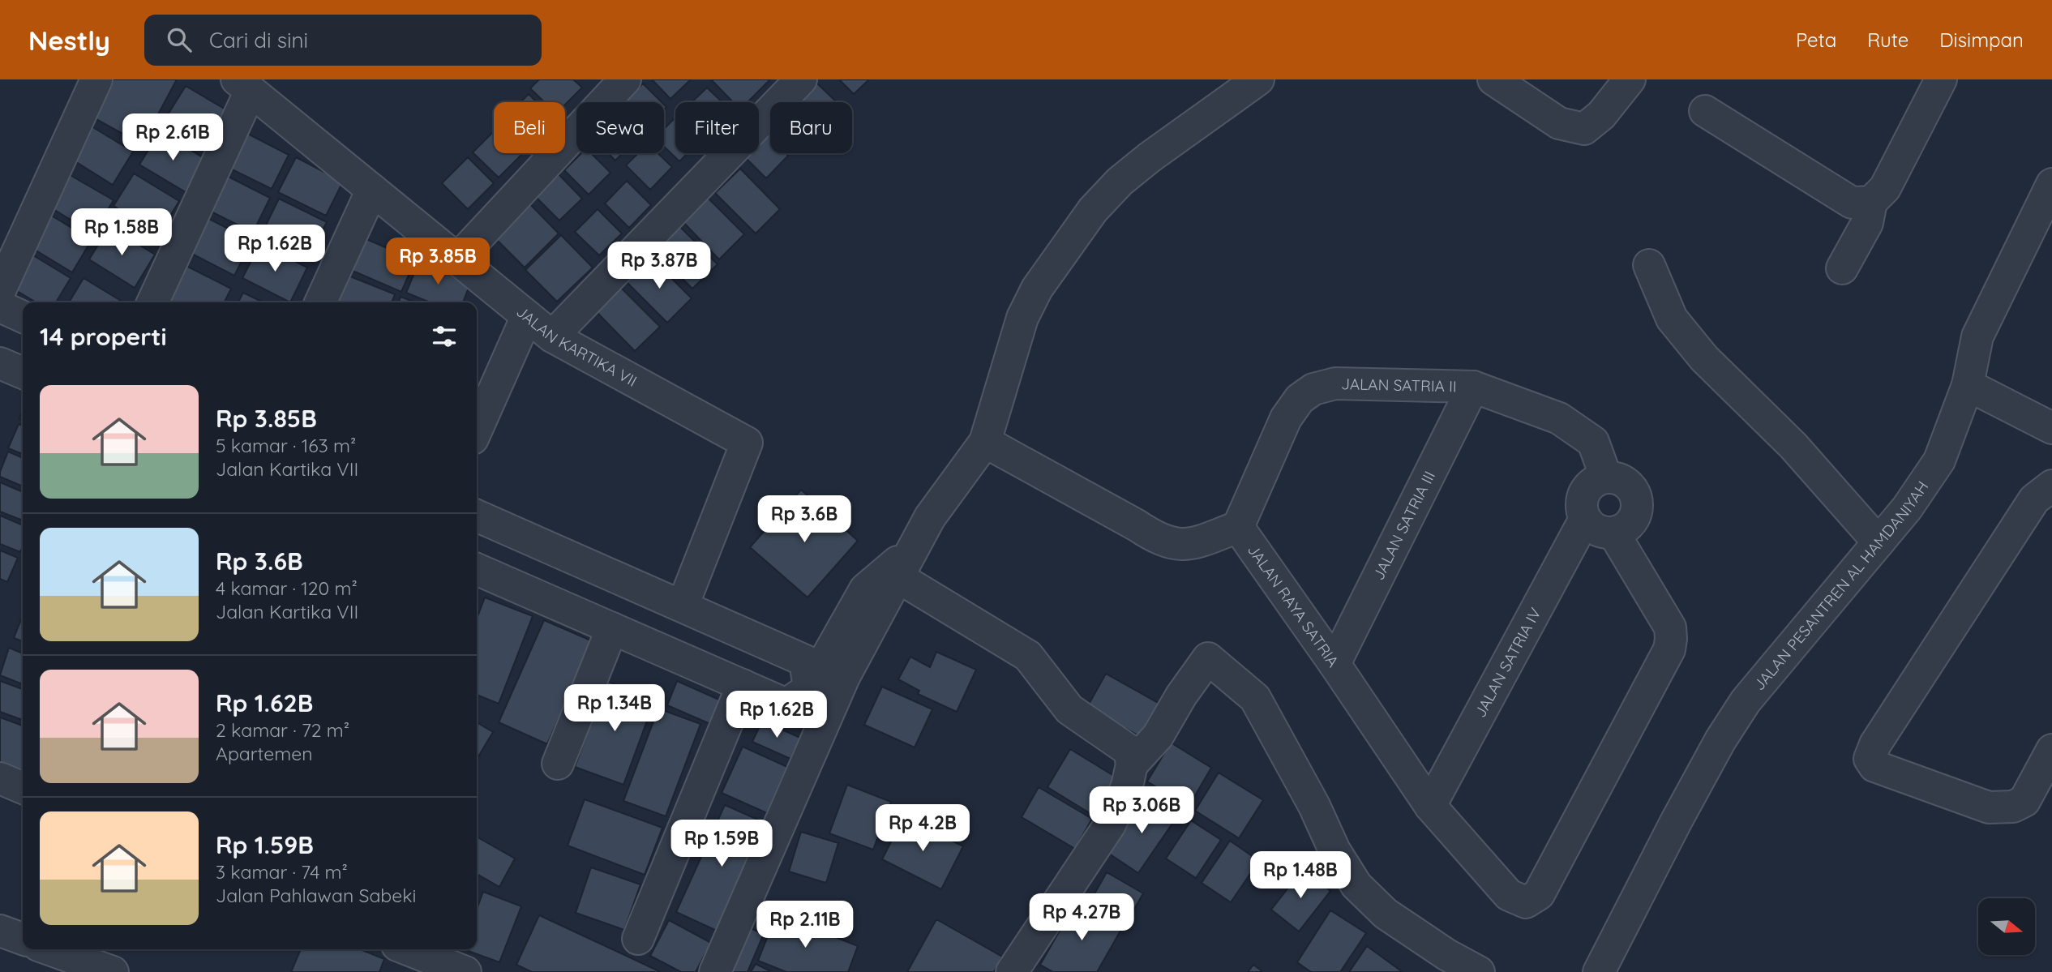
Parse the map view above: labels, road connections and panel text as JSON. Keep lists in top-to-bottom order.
{
  "streets": {
    "street": [
      "JALAN KARTIKA VII",
      "JALAN SATRIA II",
      "JALAN SATRIA III",
      "JALAN PESANTREN AL HAMDANIYAH",
      "JALAN RAYA SATRIA",
      "JALAN SATRIA IV"
    ]
  },
  "crossings": [
    ["JALAN SATRIA II", "JALAN SATRIA III"],
    ["JALAN SATRIA II", "JALAN RAYA SATRIA"],
    ["JALAN SATRIA II", "JALAN SATRIA IV"],
    ["JALAN SATRIA III", "JALAN RAYA SATRIA"],
    ["JALAN RAYA SATRIA", "JALAN SATRIA IV"]
  ],
  "north": "right",
  "page": {
    "header": "Nestly",
    "search": "Cari di sini",
    "nav": ["Peta", "Rute", "Disimpan"],
    "chip": [
      "Beli",
      "Sewa",
      "Filter",
      "Baru"
    ],
    "price": [
      "Rp 2.61B",
      "Rp 1.58B",
      "Rp 1.62B",
      "Rp 3.85B",
      "Rp 3.87B",
      "Rp 3.6B",
      "Rp 1.34B",
      "Rp 1.62B",
      "Rp 3.06B",
      "Rp 4.2B",
      "Rp 1.59B",
      "Rp 1.48B",
      "Rp 4.27B",
      "Rp 2.11B"
    ],
    "heading": "14 properti",
    "list": [
      {
        "name": "Rp 3.85B",
        "note": "5 kamar · 163 m² · Jalan Kartika VII"
      },
      {
        "name": "Rp 3.6B",
        "note": "4 kamar · 120 m² · Jalan Kartika VII"
      },
      {
        "name": "Rp 1.62B",
        "note": "2 kamar · 72 m² · Apartemen"
      },
      {
        "name": "Rp 1.59B",
        "note": "3 kamar · 74 m² · Jalan Pahlawan Sabeki"
      }
    ]
  }
}
